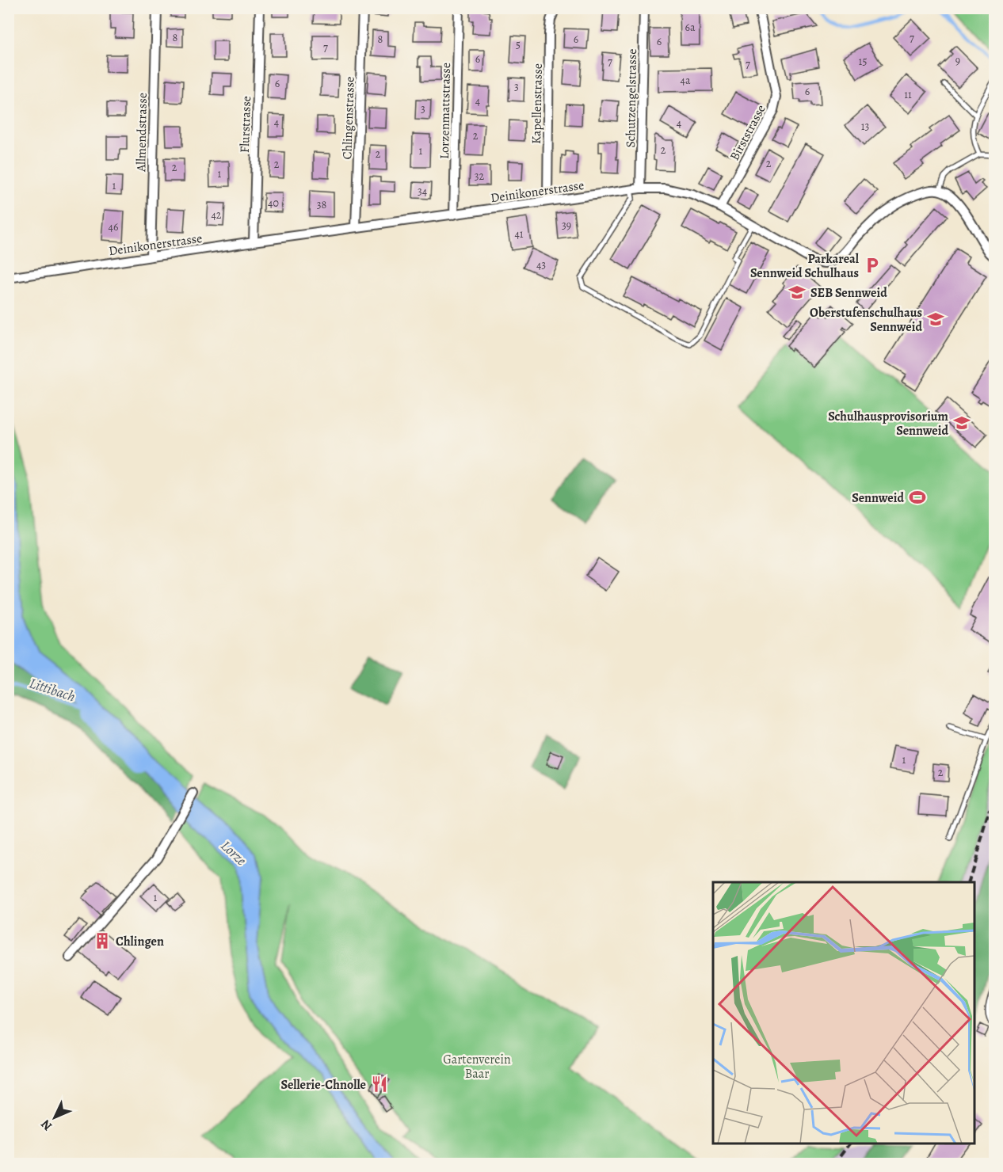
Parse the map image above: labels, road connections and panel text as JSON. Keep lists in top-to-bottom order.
{
  "streets": {
    "street": [
      "Schutzengelstrasse",
      "Kapellenstrasse",
      "Lorzenmattstrasse",
      "Chlingenstrasse",
      "Flurstrasse",
      "Allmendstrasse",
      "Birststrasse",
      "Deinikonerstrasse"
    ]
  },
  "crossings": [
    ["Schutzengelstrasse", "Deinikonerstrasse"],
    ["Kapellenstrasse", "Deinikonerstrasse"],
    ["Lorzenmattstrasse", "Deinikonerstrasse"],
    ["Chlingenstrasse", "Deinikonerstrasse"],
    ["Flurstrasse", "Deinikonerstrasse"],
    ["Allmendstrasse", "Deinikonerstrasse"],
    ["Birststrasse", "Deinikonerstrasse"]
  ],
  "water": ["Littibach", "Lorze"],
  "parks": ["Gartenverein Baar"],
  "places": {
    "parking": ["Parkareal Sennweid Schulhaus"],
    "school or university": ["SEB Sennweid", "Oberstufenschulhaus Sennweid", "Schulhausprovisorium Sennweid"],
    "sports": ["Sennweid"],
    "building": ["Chlingen"],
    "restaurant": ["Sellerie-Chnolle"]
  },
  "house_numbers": [
    "6a",
    "8",
    "7",
    "8",
    "6",
    "6",
    "5",
    "7",
    "6",
    "9",
    "15",
    "7",
    "7",
    "4a",
    "6",
    "3",
    "6",
    "11",
    "4",
    "3",
    "4",
    "4",
    "13",
    "2",
    "2",
    "1",
    "2",
    "2",
    "2",
    "2",
    "1",
    "32",
    "1",
    "34",
    "40",
    "38",
    "42",
    "39",
    "46",
    "41",
    "43",
    "1",
    "2",
    "1"
  ],
  "north": "bottom left"
}
